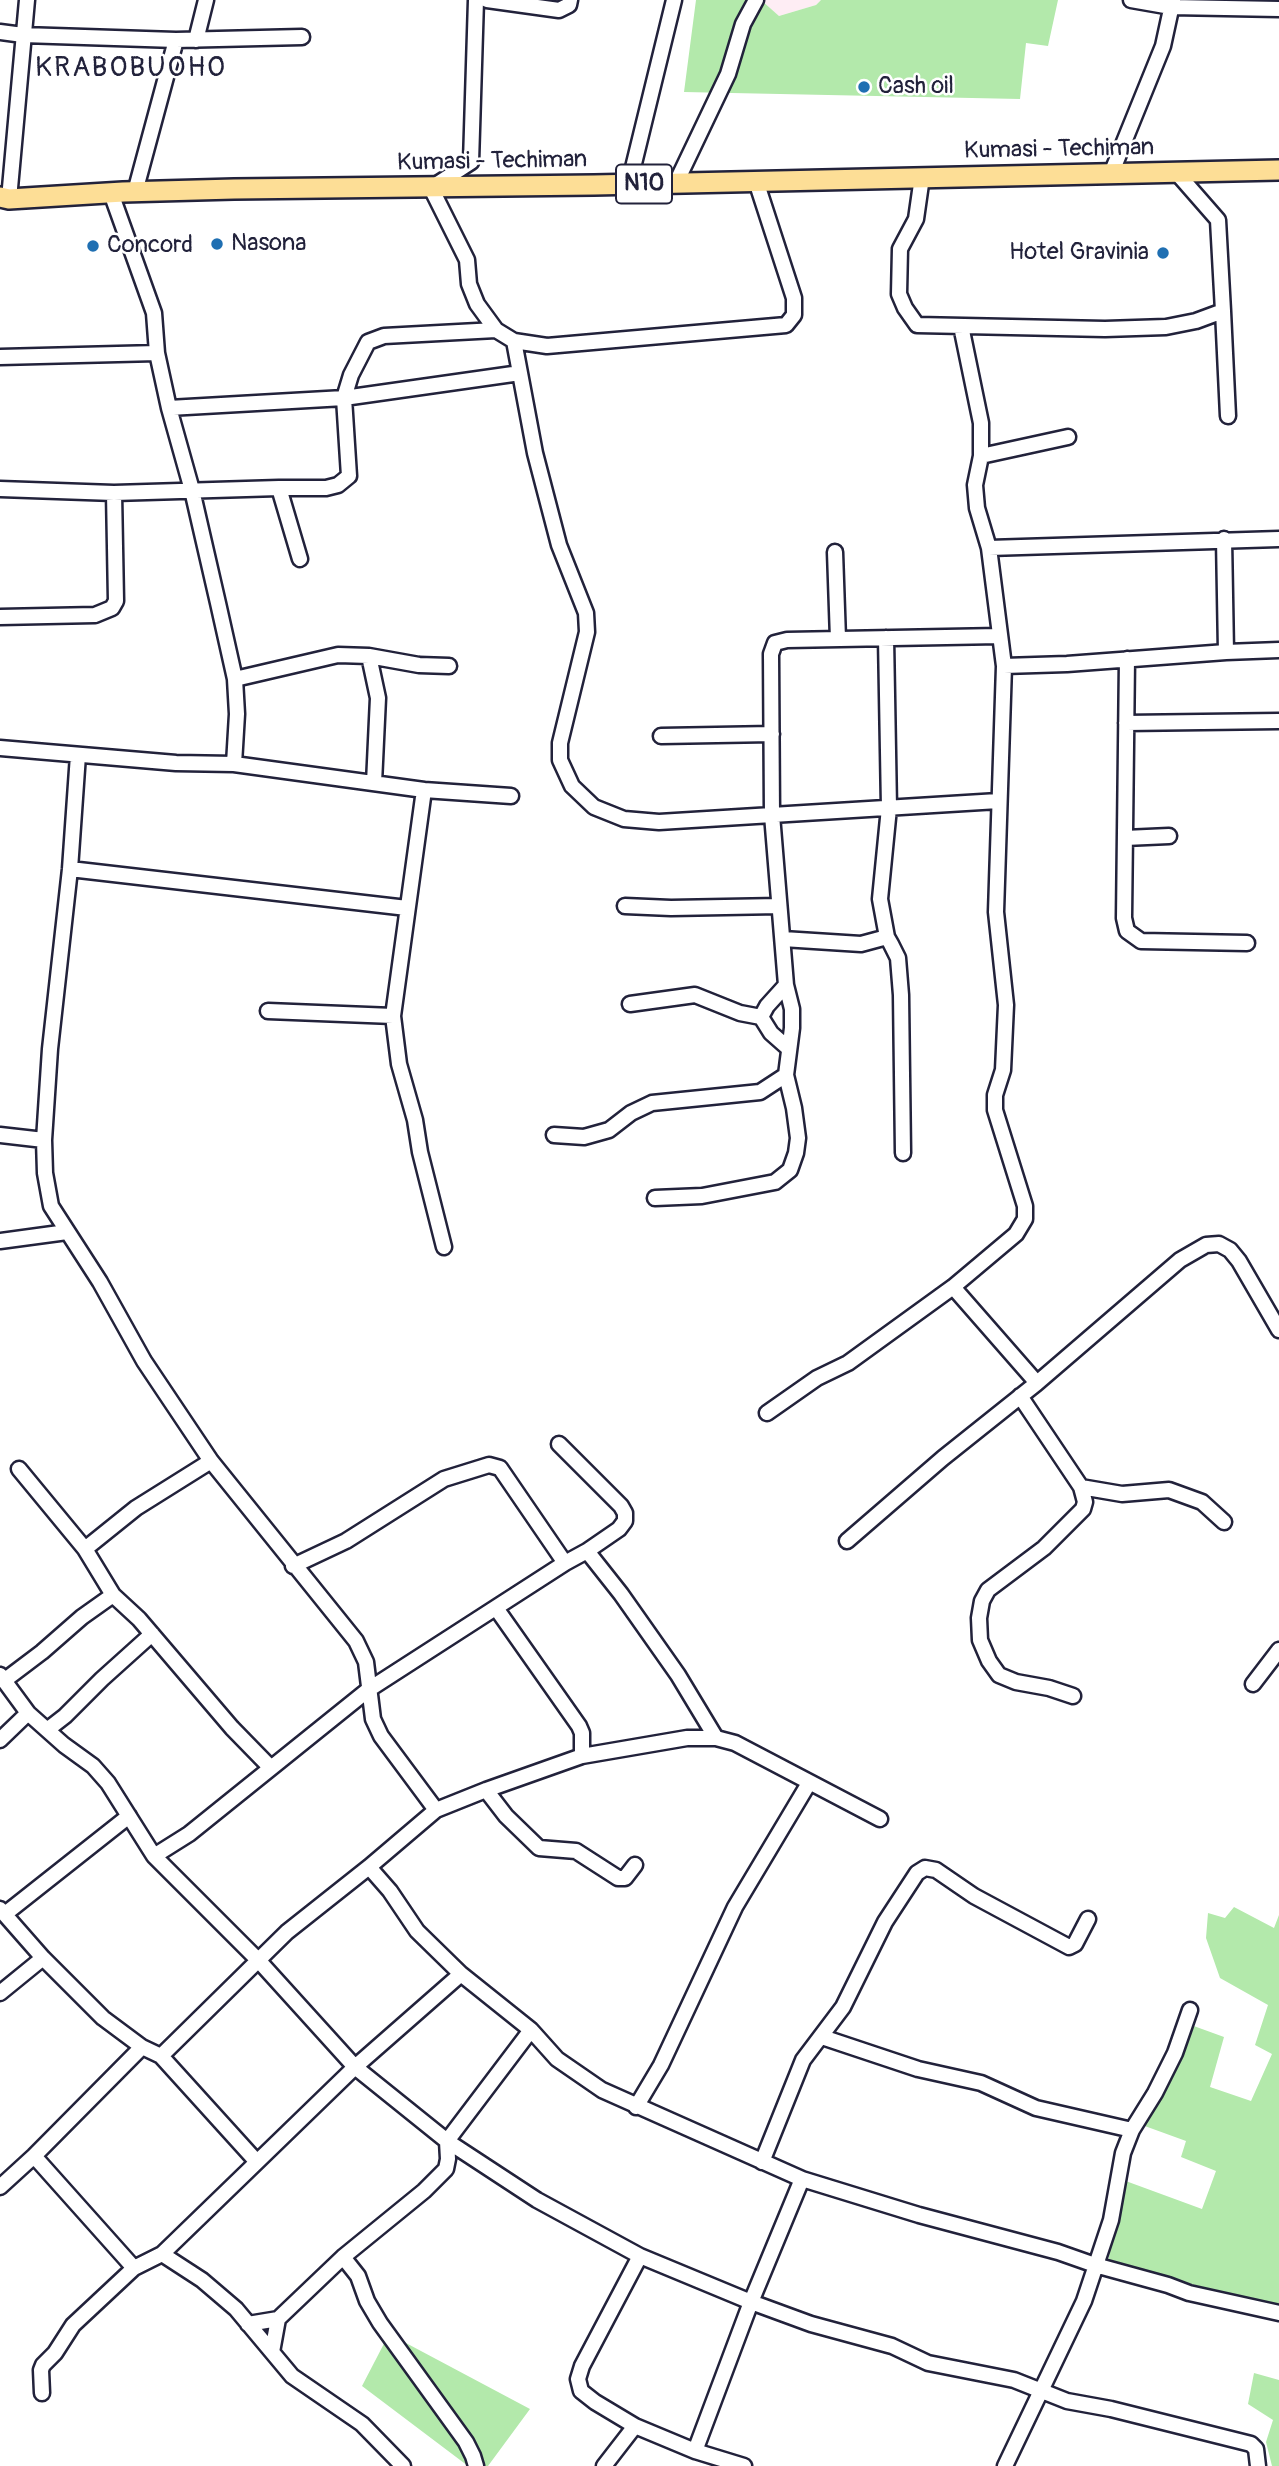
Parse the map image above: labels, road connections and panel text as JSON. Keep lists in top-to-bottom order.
{
  "streets": {
    "highway": ["Kumasi - Techiman", "N10"]
  },
  "districts": ["KRABOBUOHO"],
  "places": [
    "Cash oil",
    "Nasona",
    "Concord",
    "Hotel Gravinia"
  ]
}
